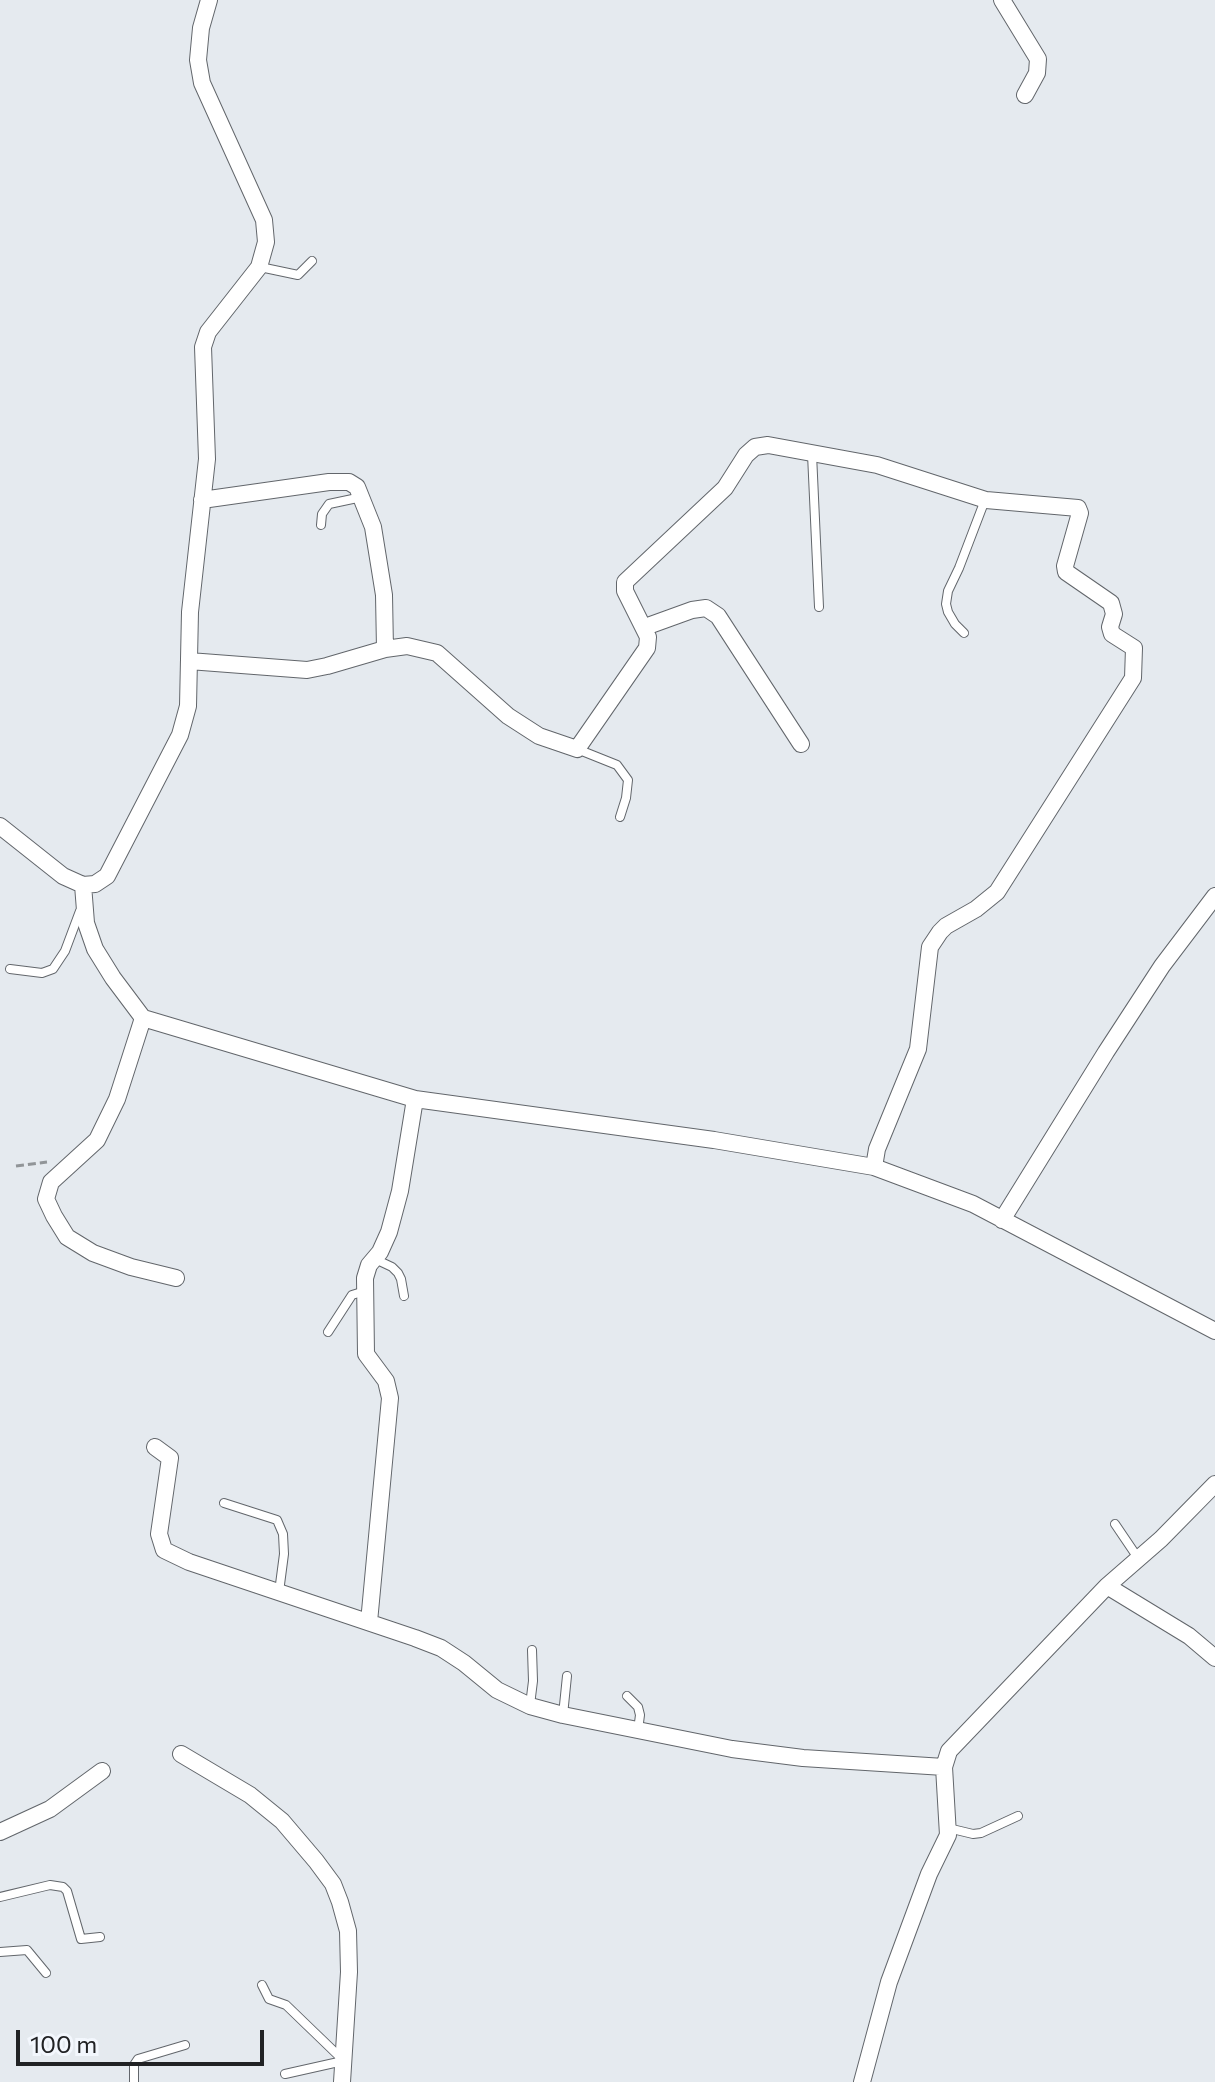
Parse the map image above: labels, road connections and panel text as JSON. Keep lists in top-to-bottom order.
{
  "scale_bar": "100 m"
}
